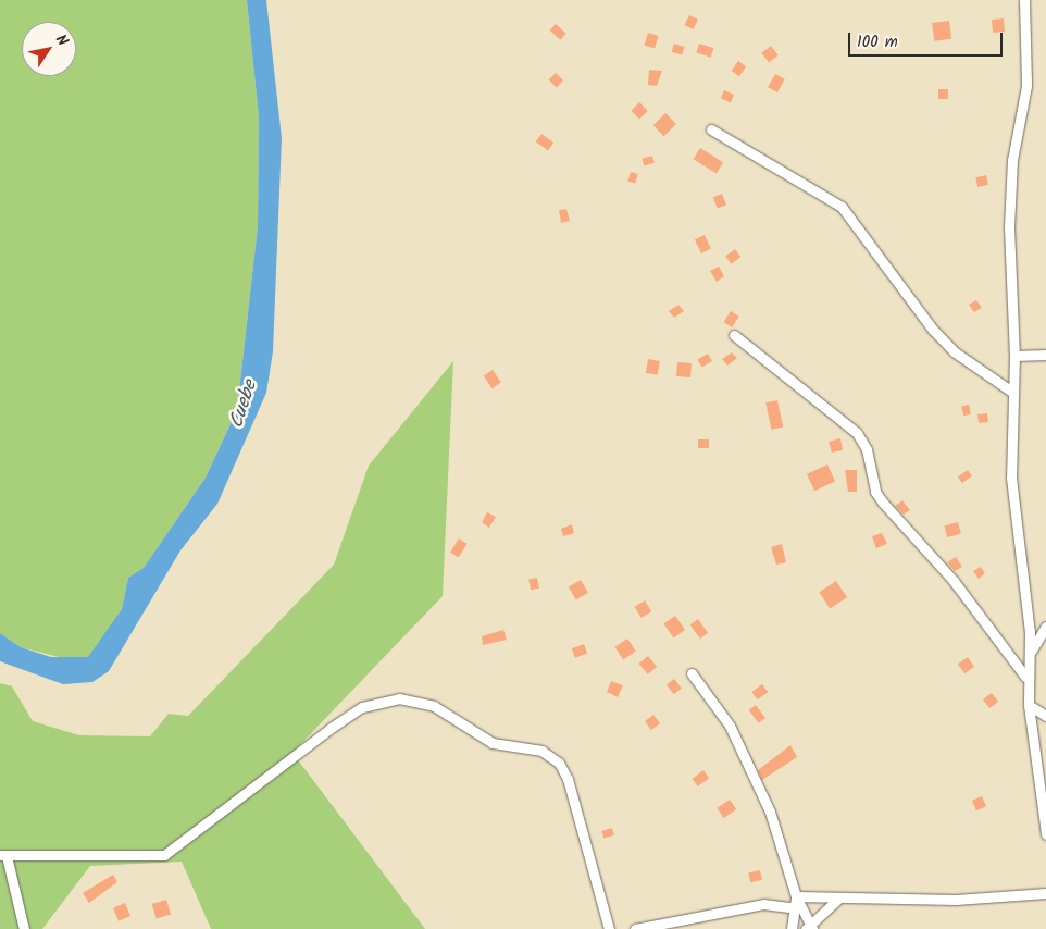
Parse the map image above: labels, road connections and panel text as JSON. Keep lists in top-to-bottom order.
{
  "water": ["Cuebe"],
  "scale_bar": "100 m",
  "north": "top right"
}
